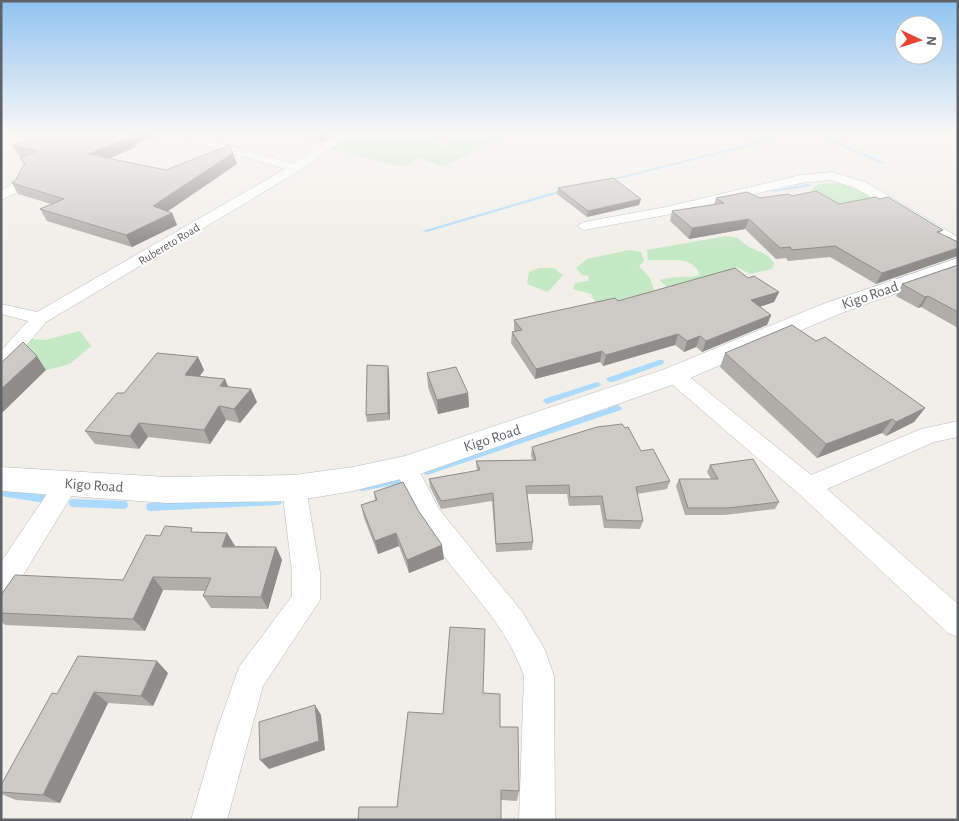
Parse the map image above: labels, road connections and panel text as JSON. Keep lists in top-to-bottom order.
{
  "streets": {
    "street": ["Rubereto Road", "Kigo Road"]
  },
  "north": "right"
}
